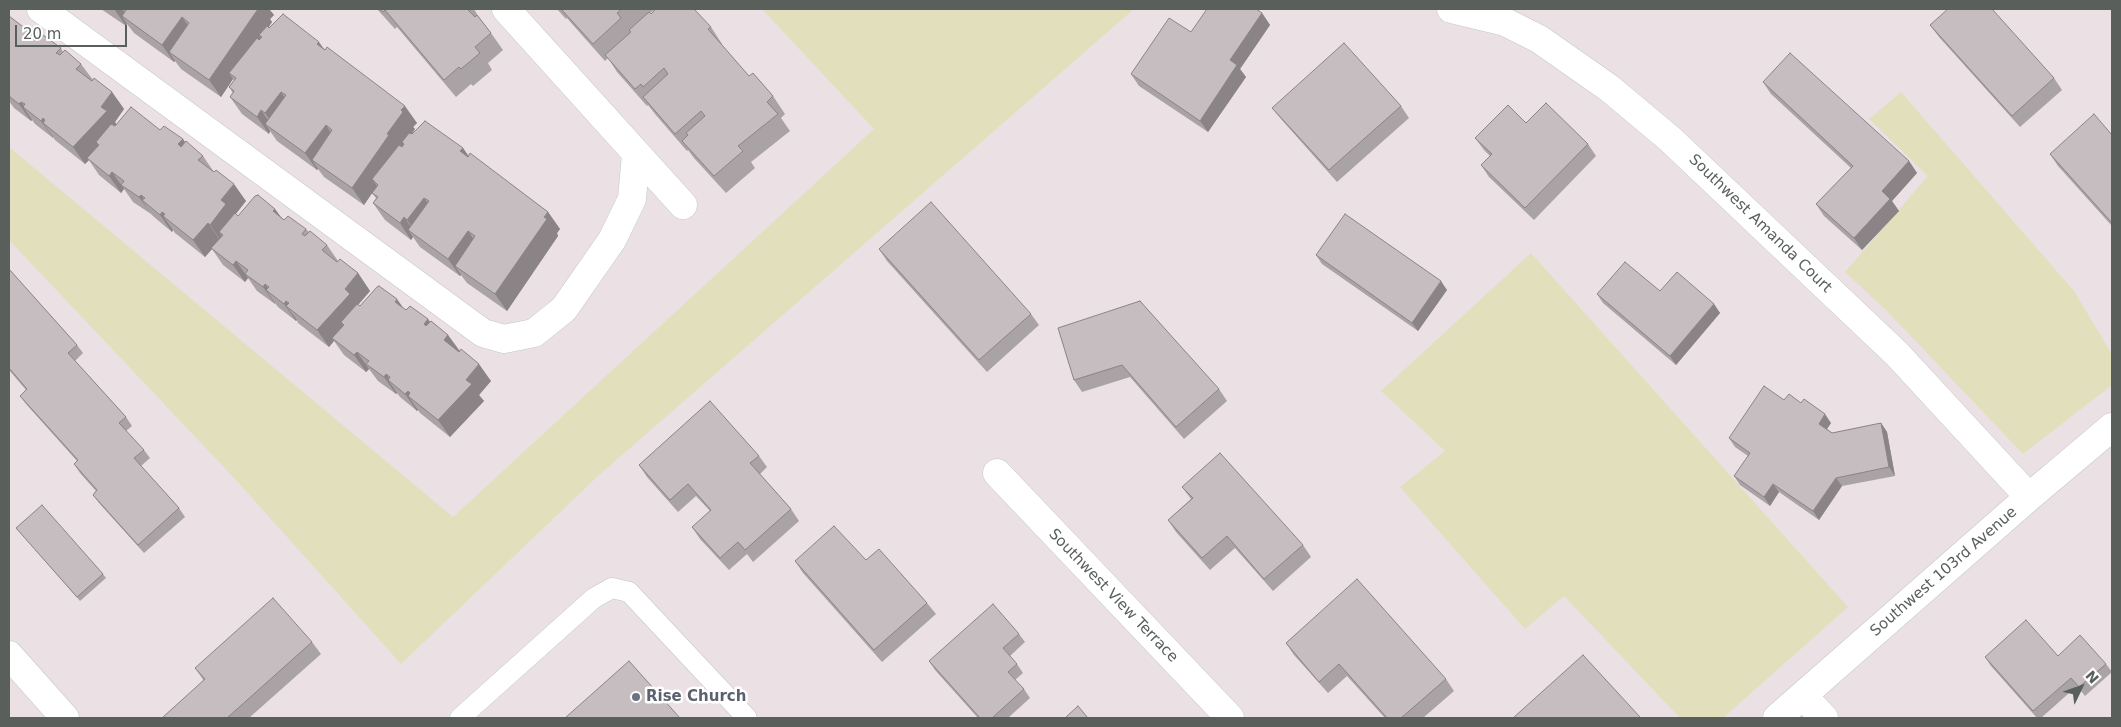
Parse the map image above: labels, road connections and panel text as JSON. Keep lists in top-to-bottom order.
{
  "streets": {
    "street": ["Southwest Amanda Court", "Southwest 103rd Avenue", "Southwest View Terrace"]
  },
  "crossings": [
    ["Southwest Amanda Court", "Southwest 103rd Avenue"]
  ],
  "places": ["Rise Church"],
  "scale_bar": "20 m",
  "north": "top right"
}
